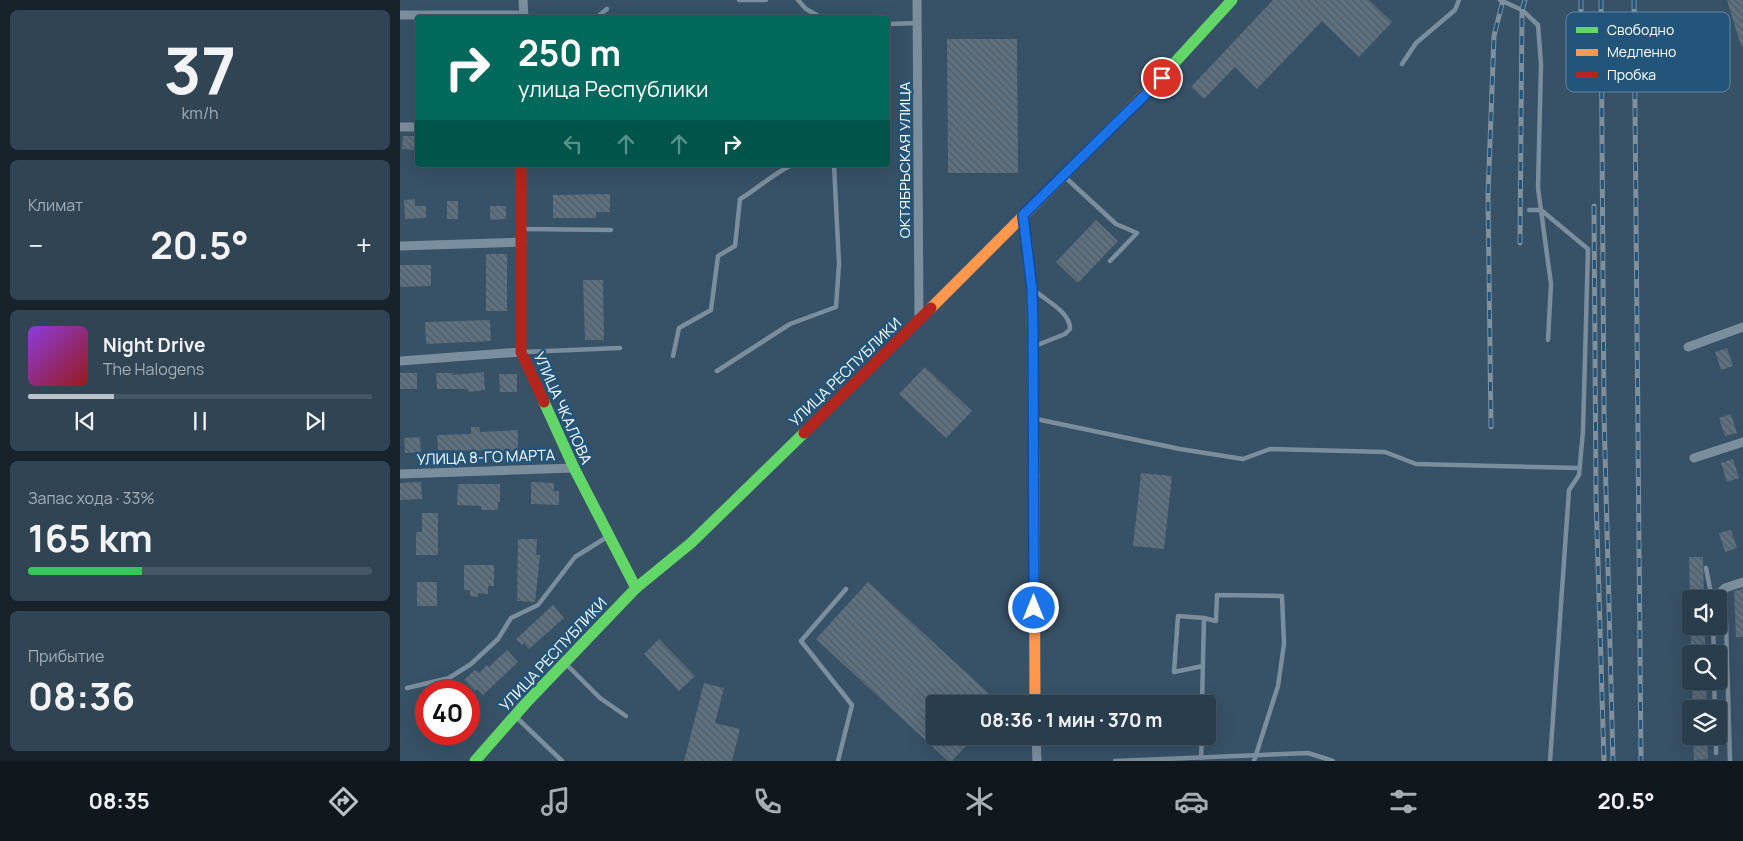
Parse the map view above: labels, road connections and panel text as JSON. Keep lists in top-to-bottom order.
{
  "streets": {
    "street": [
      "ОКТЯБРЬСКАЯ УЛИЦА",
      "УЛИЦА РЕСПУБЛИКИ",
      "УЛИЦА ЧКАЛОВА",
      "УЛИЦА 8-ГО МАРТА"
    ]
  },
  "crossings": [
    ["ОКТЯБРЬСКАЯ УЛИЦА", "УЛИЦА РЕСПУБЛИКИ"],
    ["УЛИЦА РЕСПУБЛИКИ", "УЛИЦА ЧКАЛОВА"],
    ["УЛИЦА ЧКАЛОВА", "УЛИЦА 8-ГО МАРТА"]
  ],
  "legend": ["Свободно", "Медленно", "Пробка"],
  "page": {
    "tile": [
      ["37", "km/h"],
      "Климат",
      ["Запас хода · 33%", "165 km"],
      ["Прибытие", "08:36"]
    ],
    "turn": ["250 m", "улица Республики"],
    "heat": ["−", "20.5°", "+"],
    "song": ["Night Drive", "The Halogens"],
    "limit": "40",
    "trip": "08:36 · 1 мин · 370 m",
    "tabs": ["08:35", "20.5°"]
  }
}
